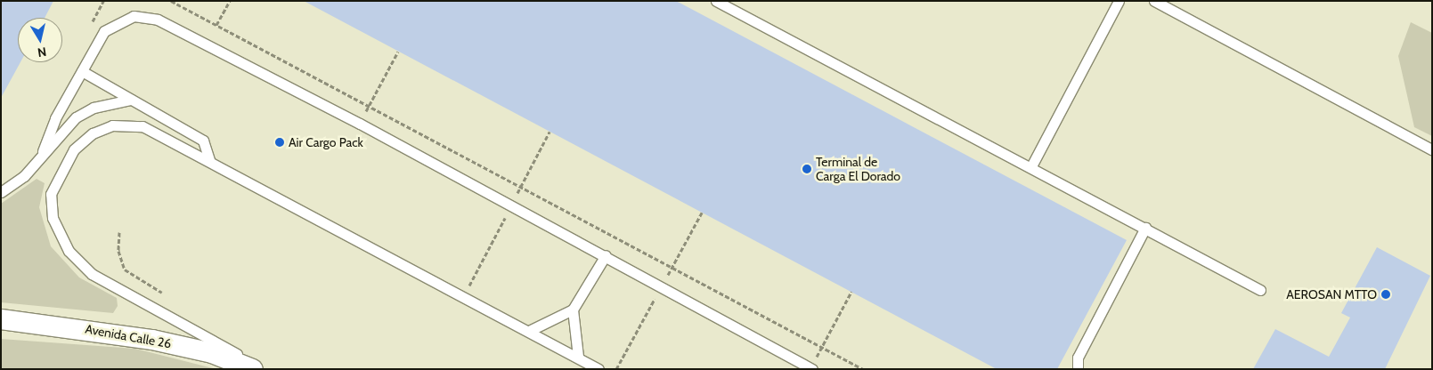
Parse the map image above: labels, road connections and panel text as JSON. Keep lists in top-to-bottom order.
{
  "streets": {
    "street": ["Avenida Calle 26"]
  },
  "places": ["Air Cargo Pack", "Terminal de Carga El Dorado", "AEROSAN MTTO"],
  "north": "bottom"
}
